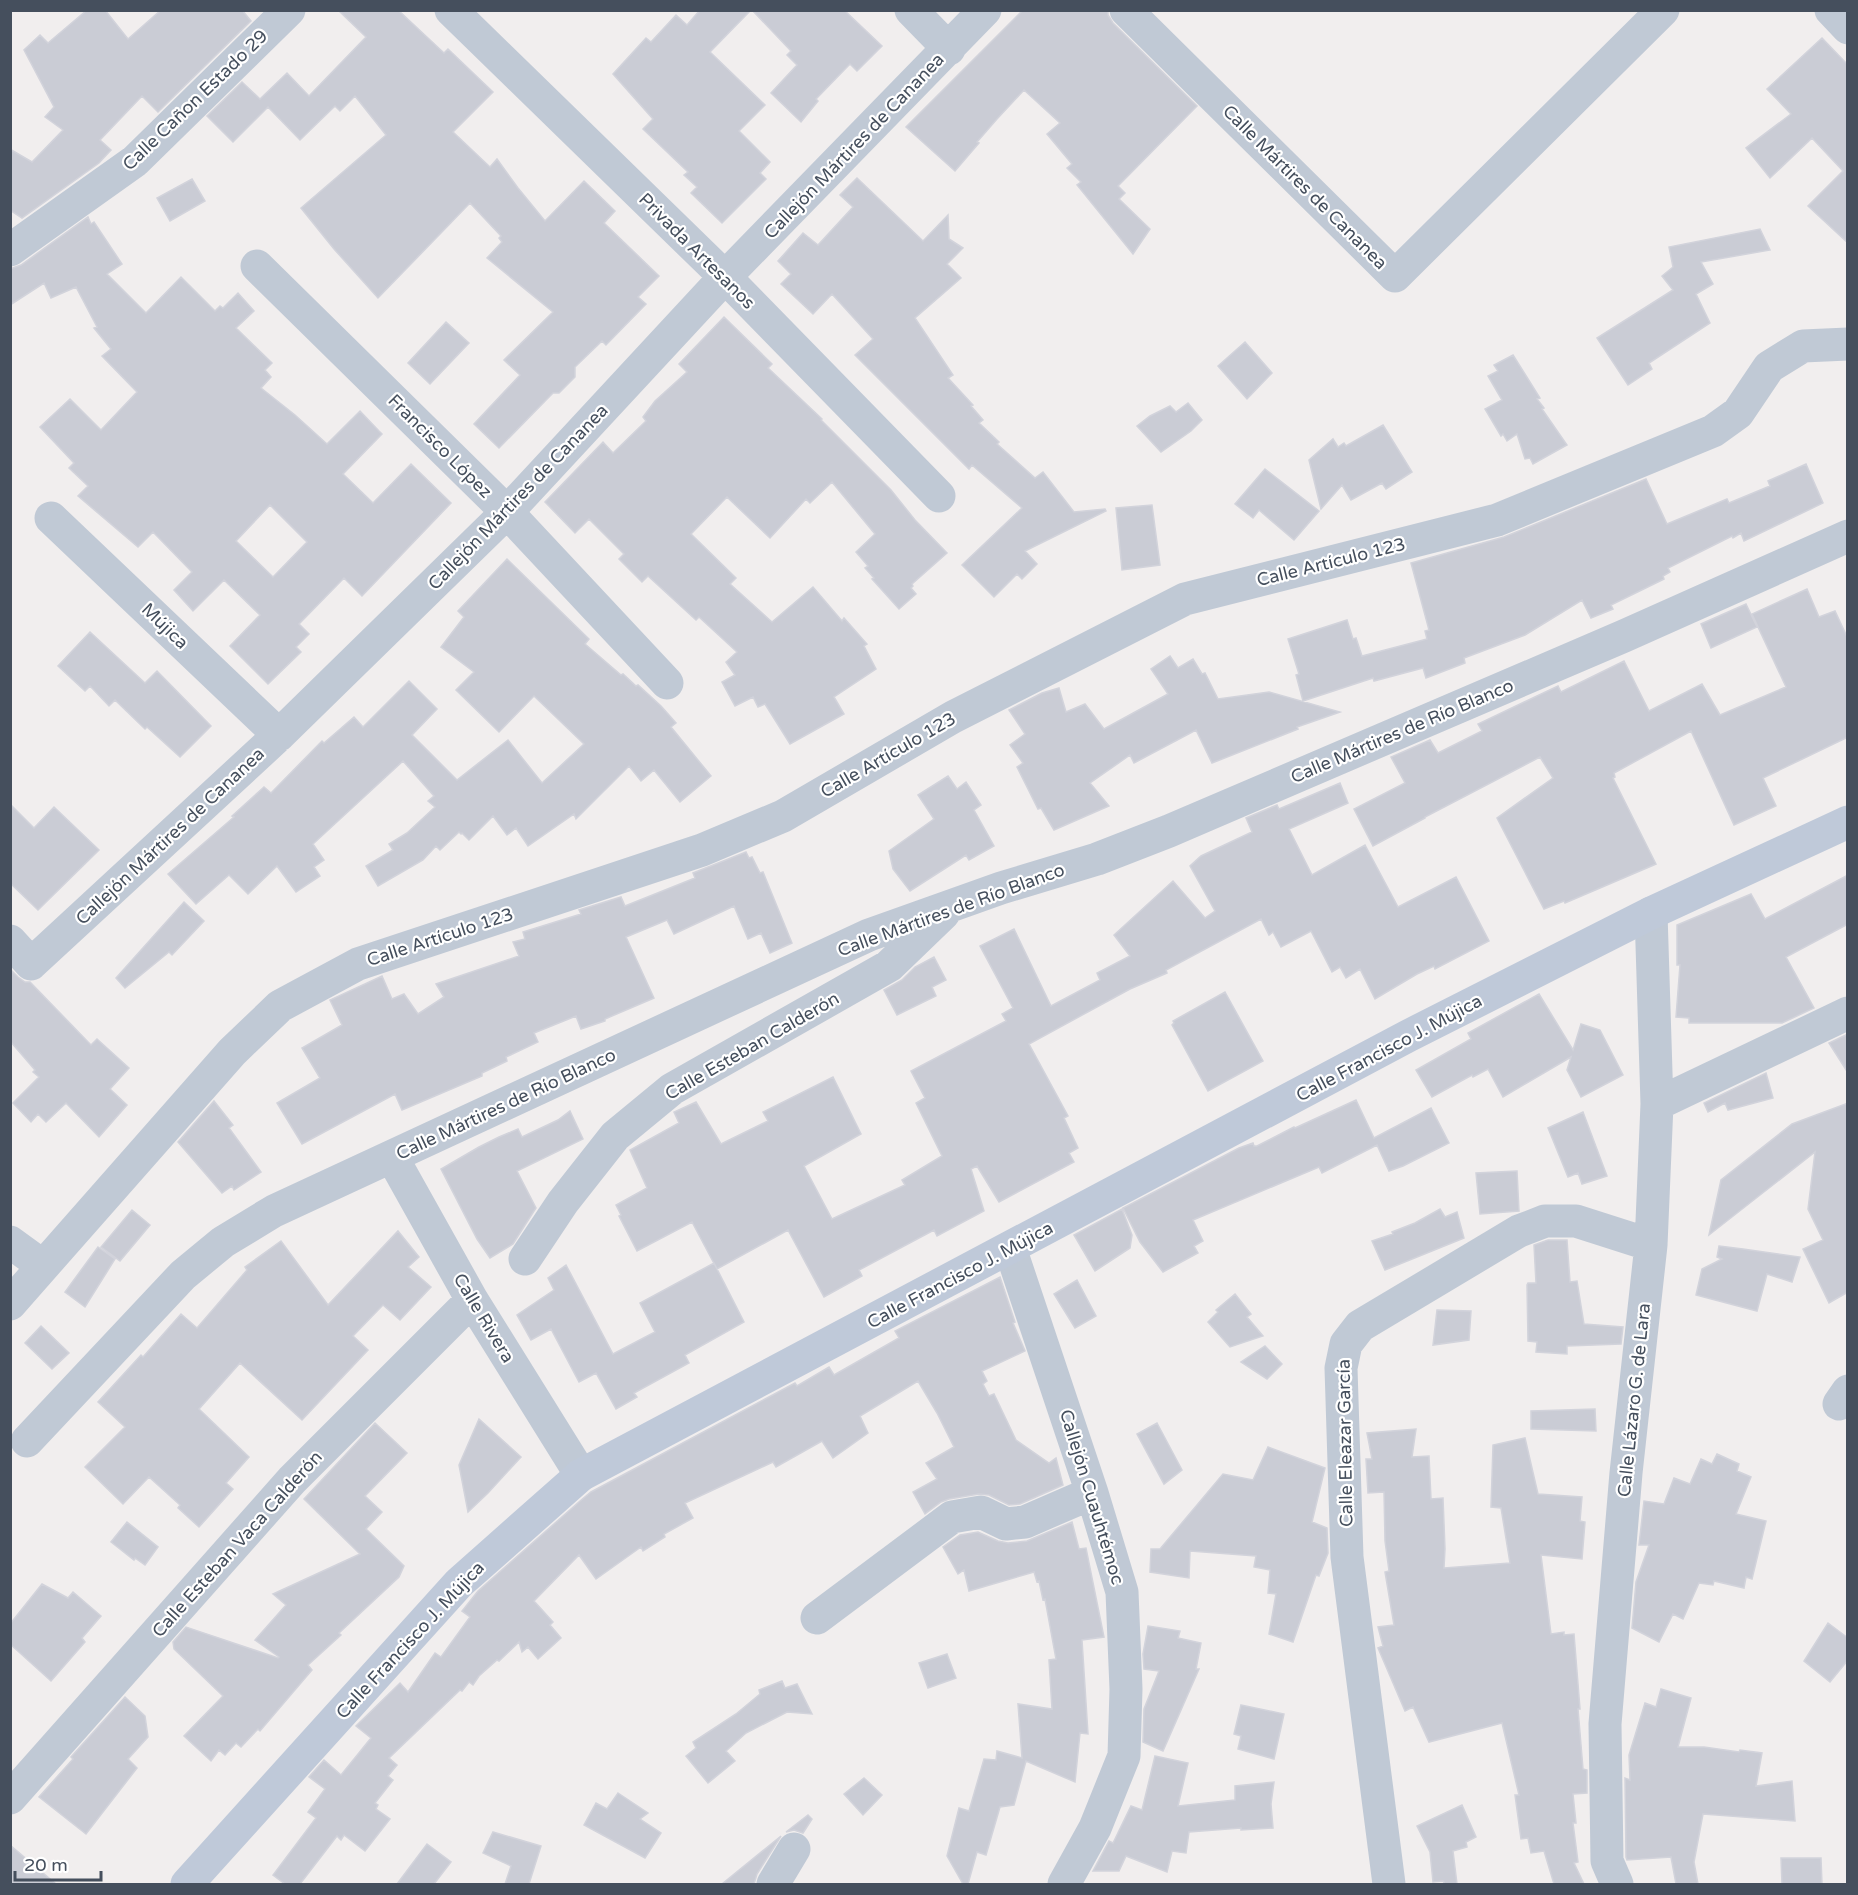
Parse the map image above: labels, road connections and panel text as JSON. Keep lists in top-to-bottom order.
{
  "streets": {
    "street": [
      "Calle Cañon Estado 29",
      "Callejón Mártires de Cananea",
      "Calle Mártires de Cananea",
      "Privada Artesanos",
      "Francisco López",
      "Calle Artículo 123",
      "Mújica",
      "Calle Mártires de Río Blanco",
      "Calle Esteban Calderón",
      "Calle Francisco J. Mújica",
      "Calle Rivera",
      "Calle Lázaro G. de Lara",
      "Calle Eleazar García",
      "Callejón Cuauhtémoc",
      "Calle Esteban Vaca Calderón"
    ]
  },
  "crossings": [
    ["Callejón Mártires de Cananea", "Privada Artesanos"],
    ["Callejón Mártires de Cananea", "Francisco López"],
    ["Callejón Mártires de Cananea", "Mújica"],
    ["Calle Mártires de Río Blanco", "Calle Esteban Calderón"],
    ["Calle Mártires de Río Blanco", "Calle Rivera"],
    ["Calle Francisco J. Mújica", "Calle Rivera"],
    ["Calle Francisco J. Mújica", "Calle Lázaro G. de Lara"],
    ["Calle Francisco J. Mújica", "Callejón Cuauhtémoc"],
    ["Calle Rivera", "Calle Esteban Vaca Calderón"],
    ["Calle Lázaro G. de Lara", "Calle Eleazar García"]
  ],
  "scale_bar": "20 m"
}
